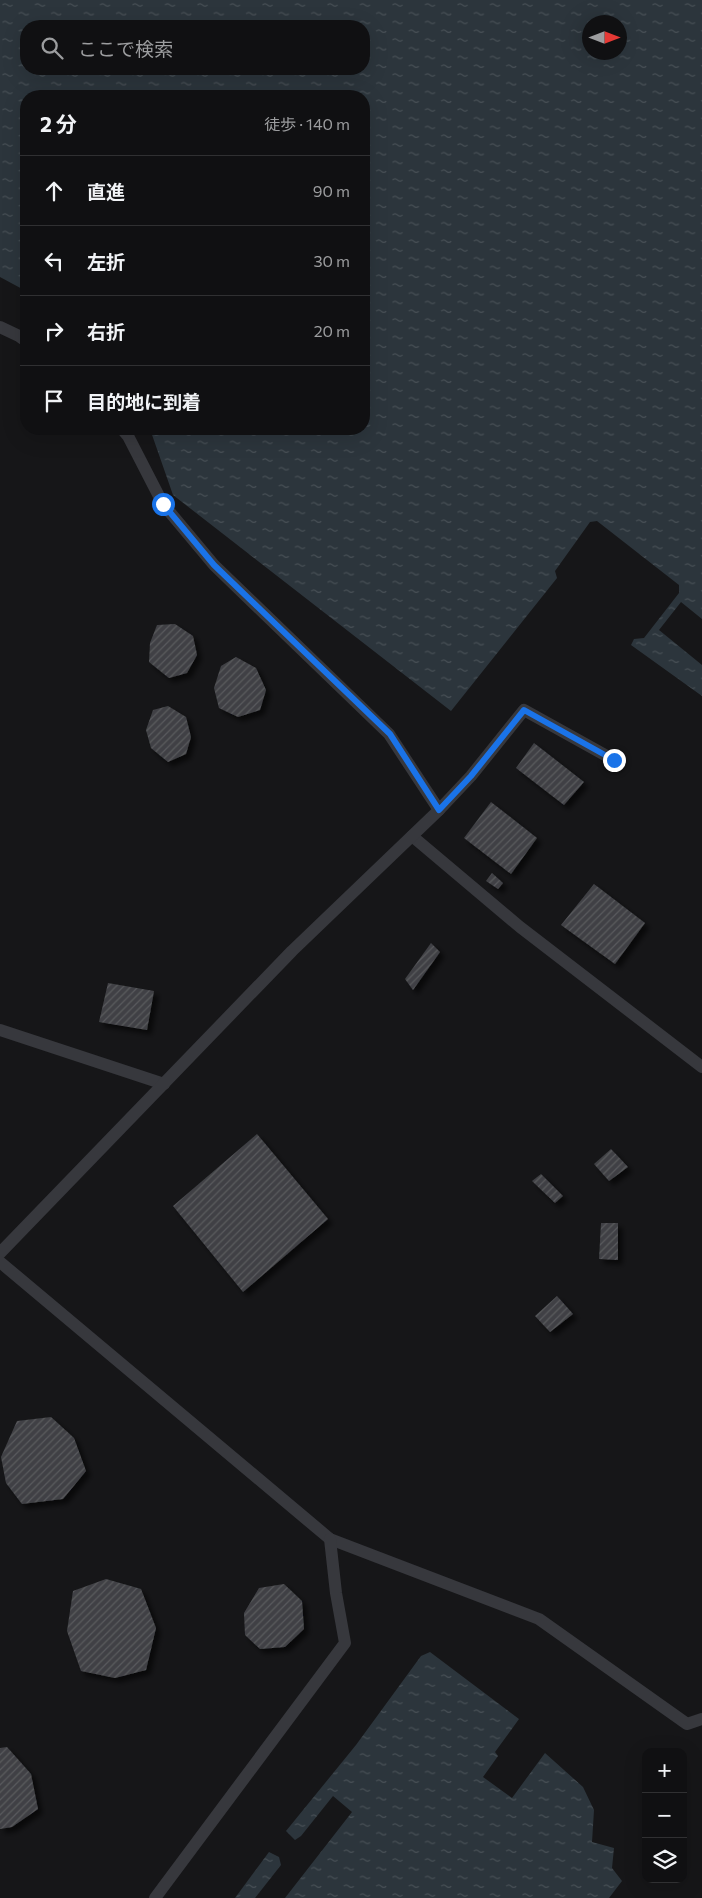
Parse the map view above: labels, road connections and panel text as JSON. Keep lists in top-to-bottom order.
{
  "north": "right",
  "page": {
    "search": "ここで検索",
    "heading": ["2 分", "徒歩 · 140 m"],
    "list": [
      ["直進", "90 m"],
      ["左折", "30 m"],
      ["右折", "20 m"],
      "目的地に到着"
    ],
    "map_buttons": ["+", "−"]
  }
}
